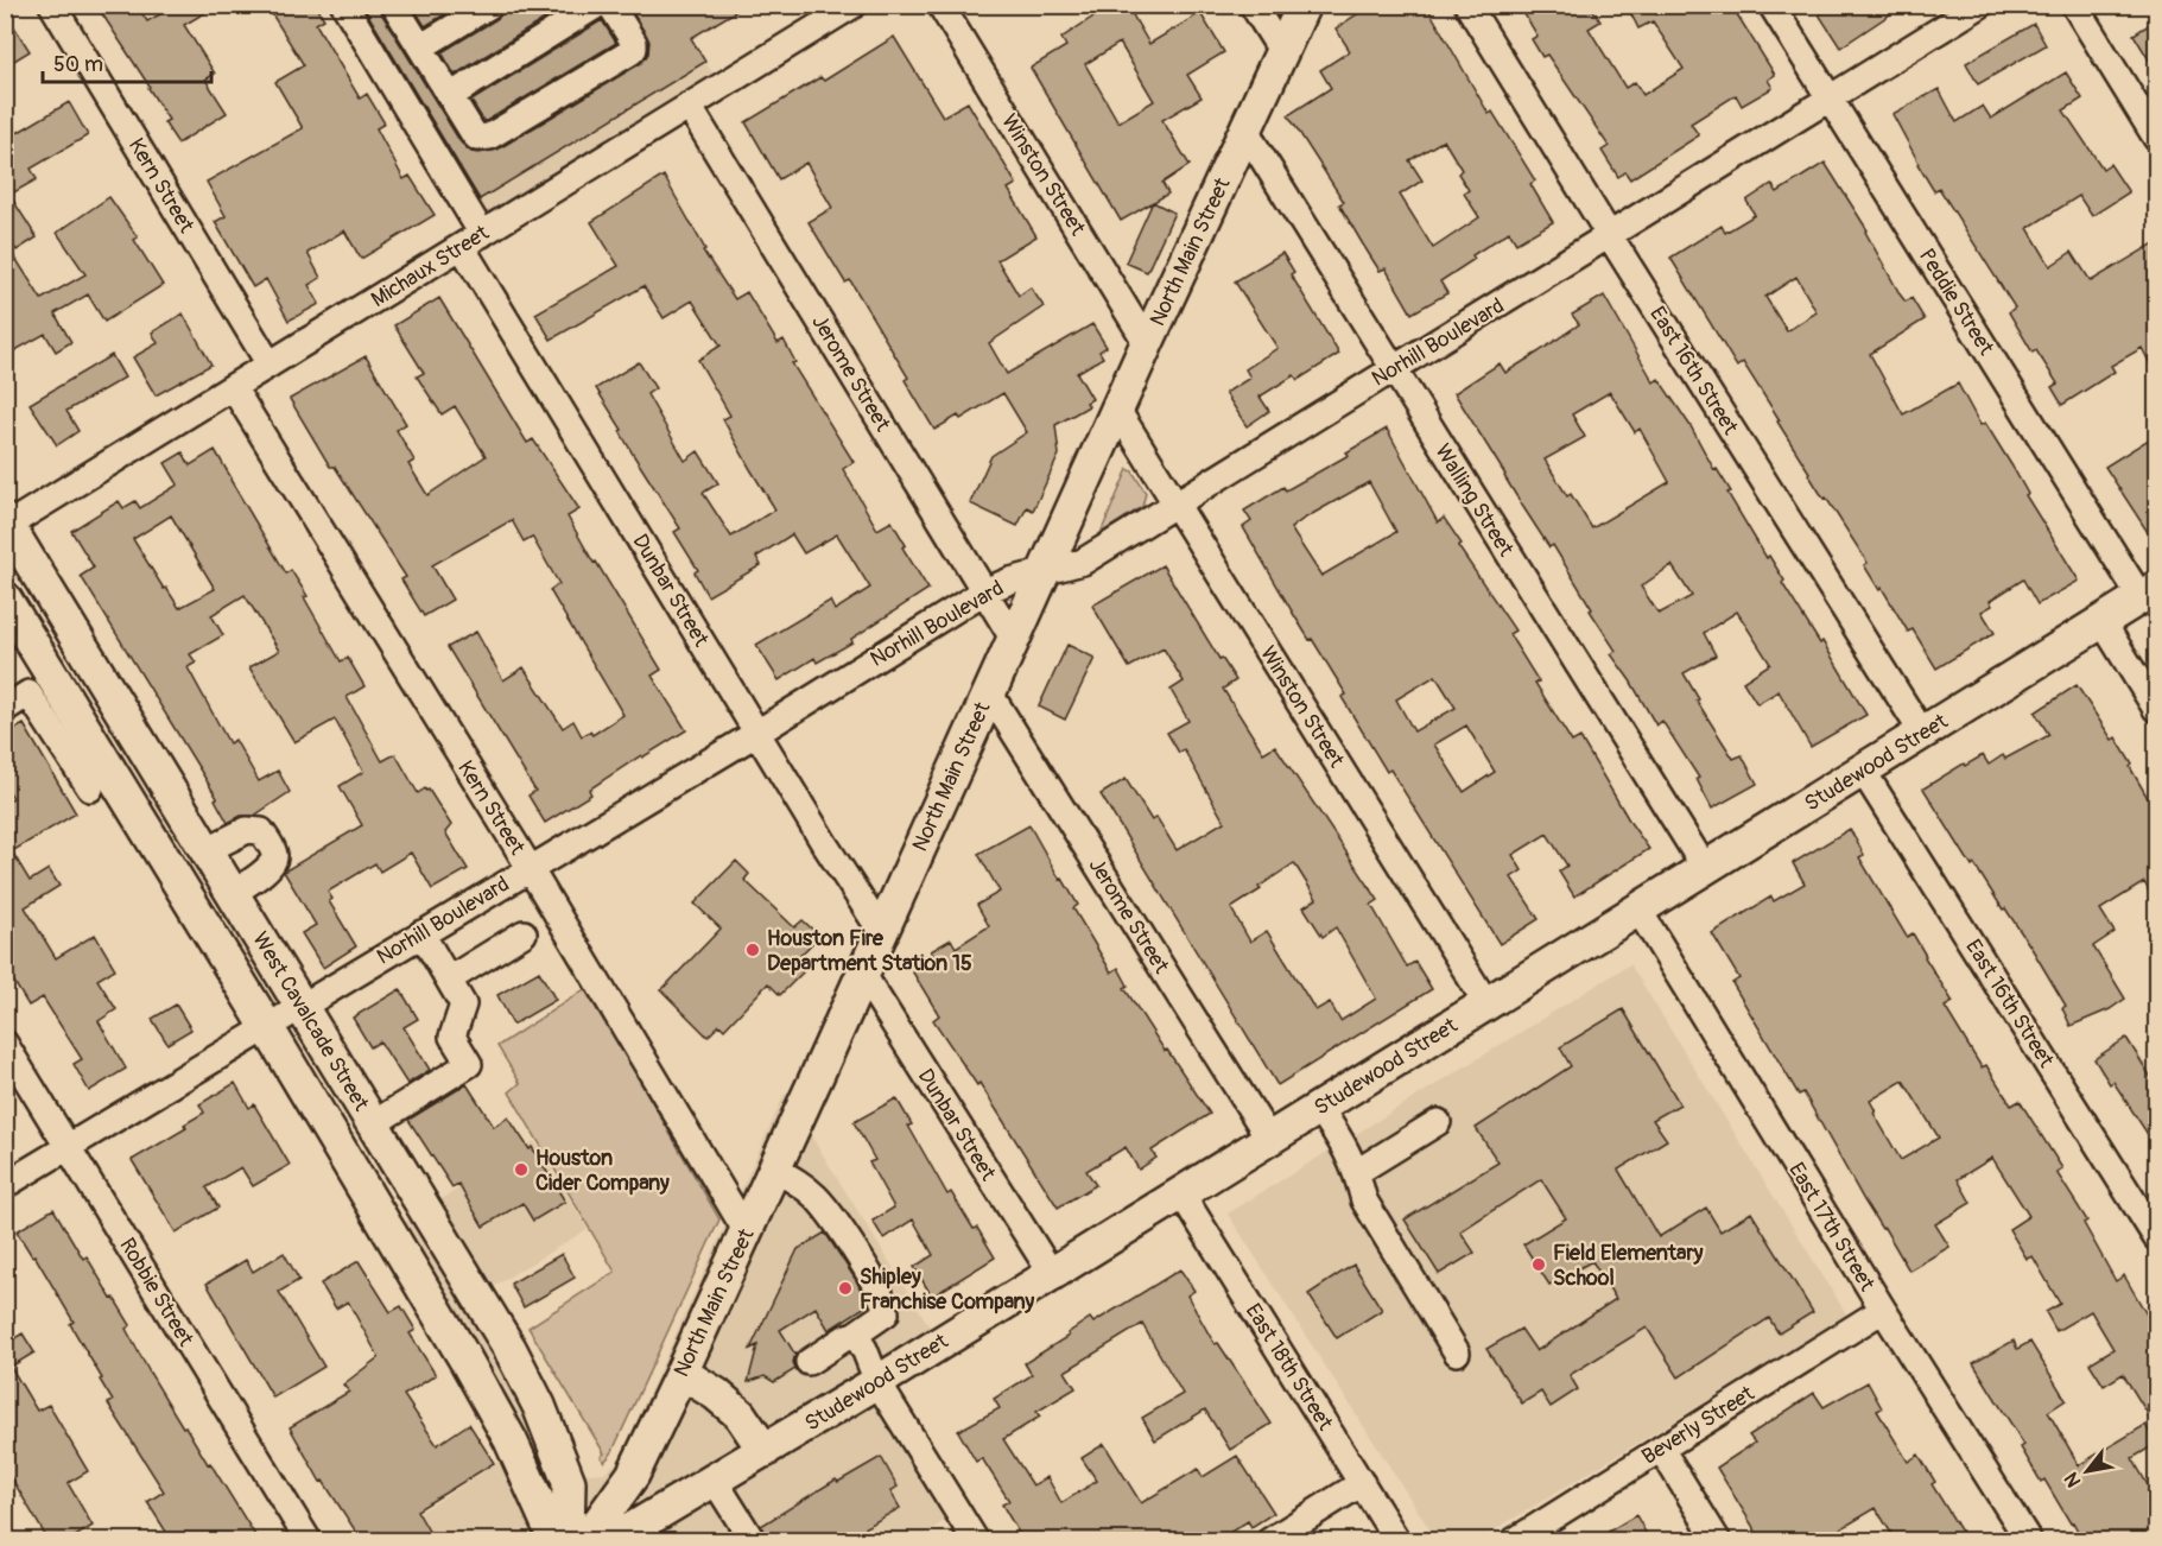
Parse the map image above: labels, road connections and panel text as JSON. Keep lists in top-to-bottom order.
{
  "streets": {
    "main road": ["North Main Street", "Studewood Street", "West Cavalcade Street"],
    "street": [
      "Winston Street",
      "Kern Street",
      "Michaux Street",
      "Peddie Street",
      "Norhill Boulevard",
      "East 16th Street",
      "Jerome Street",
      "Walling Street",
      "Dunbar Street",
      "East 17th Street",
      "Robbie Street",
      "East 18th Street",
      "Beverly Street"
    ]
  },
  "crossings": [
    ["Winston Street", "North Main Street"],
    ["Winston Street", "Norhill Boulevard"],
    ["Winston Street", "Studewood Street"],
    ["Kern Street", "North Main Street"],
    ["Kern Street", "Michaux Street"],
    ["Kern Street", "Norhill Boulevard"],
    ["North Main Street", "Norhill Boulevard"],
    ["North Main Street", "Jerome Street"],
    ["North Main Street", "Walling Street"],
    ["North Main Street", "Dunbar Street"],
    ["Michaux Street", "Jerome Street"],
    ["Michaux Street", "Dunbar Street"],
    ["Michaux Street", "West Cavalcade Street"],
    ["Peddie Street", "Norhill Boulevard"],
    ["Peddie Street", "Studewood Street"],
    ["Norhill Boulevard", "East 16th Street"],
    ["Norhill Boulevard", "Jerome Street"],
    ["Norhill Boulevard", "Walling Street"],
    ["Norhill Boulevard", "Dunbar Street"],
    ["Norhill Boulevard", "West Cavalcade Street"],
    ["Norhill Boulevard", "Robbie Street"],
    ["East 16th Street", "Studewood Street"],
    ["Jerome Street", "Studewood Street"],
    ["Walling Street", "Studewood Street"],
    ["Dunbar Street", "Studewood Street"],
    ["Studewood Street", "East 17th Street"],
    ["Studewood Street", "East 18th Street"],
    ["East 17th Street", "Beverly Street"]
  ],
  "places": [
    "Houston Fire Department Station 15",
    "Houston Cider Company",
    "Field Elementary School",
    "Shipley Franchise Company"
  ],
  "scale_bar": "50 m",
  "north": "bottom left"
}
